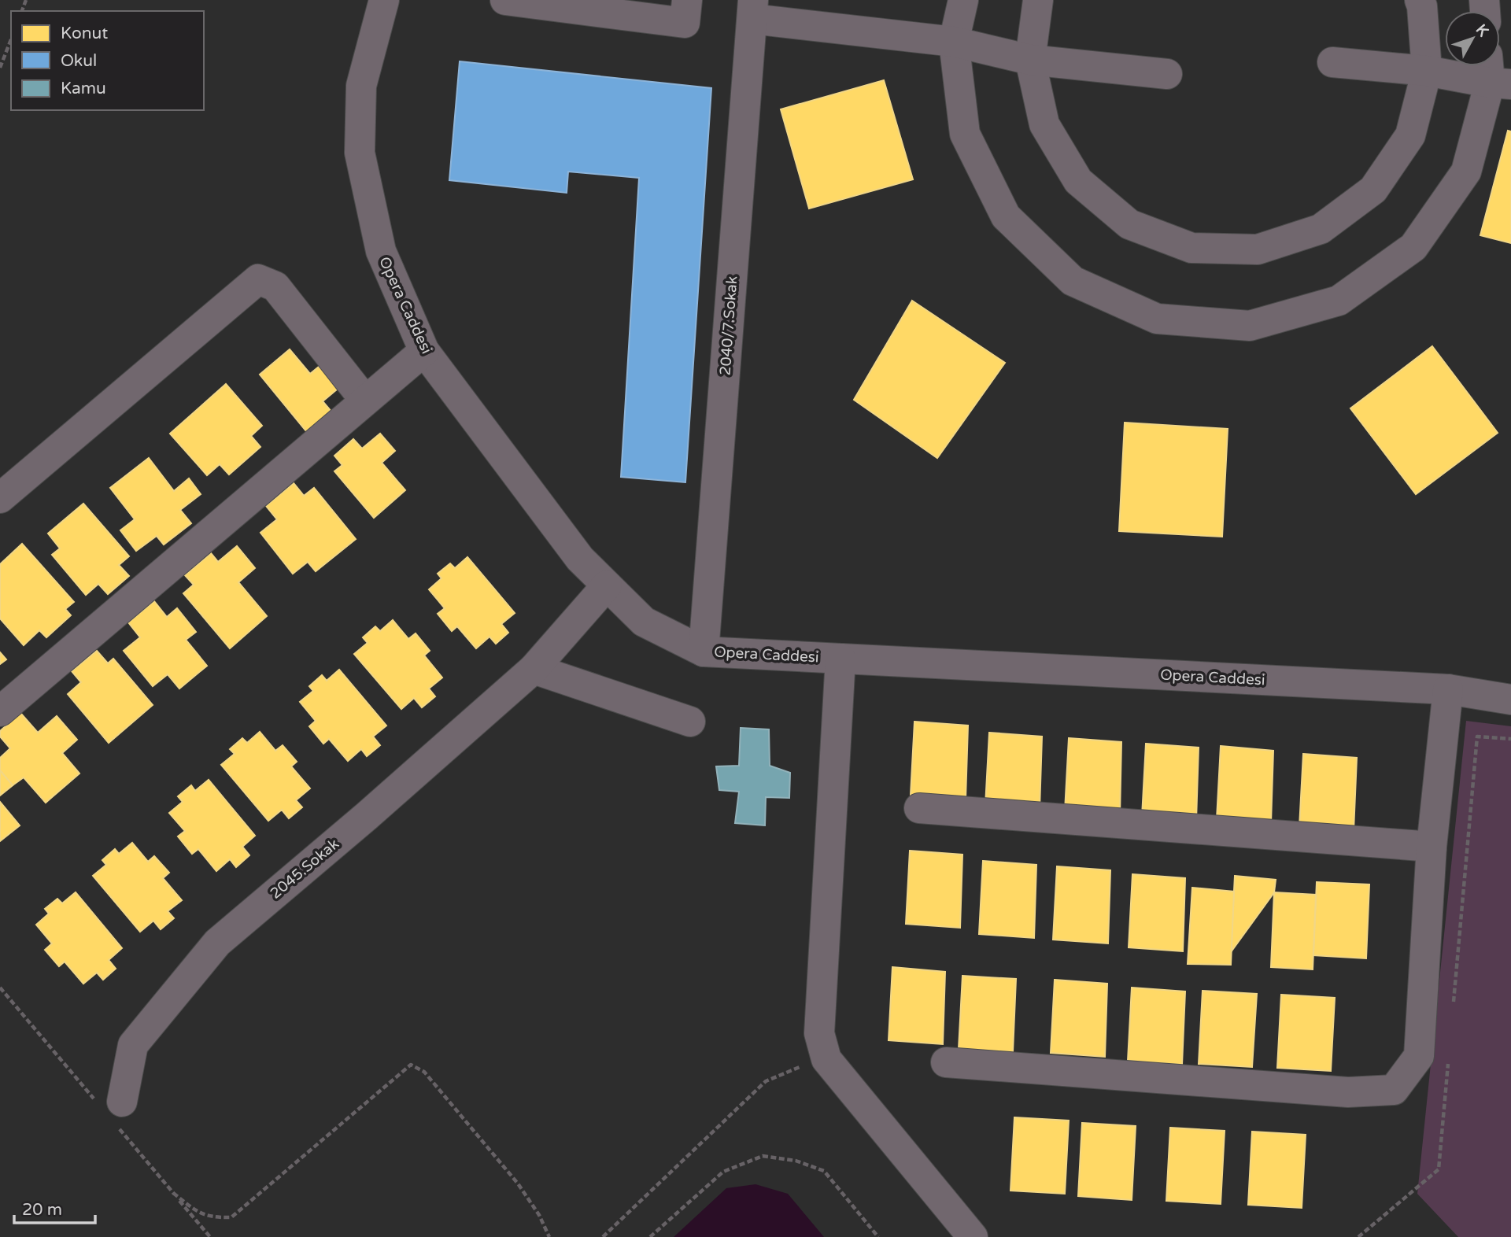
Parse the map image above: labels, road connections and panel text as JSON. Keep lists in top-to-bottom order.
{
  "streets": {
    "street": ["Opera Caddesi", "2040/7.Sokak", "2045.Sokak"]
  },
  "crossings": [
    ["Opera Caddesi", "2040/7.Sokak"],
    ["Opera Caddesi", "2045.Sokak"]
  ],
  "legend": ["Konut", "Okul", "Kamu"],
  "scale_bar": "20 m",
  "north": "top right"
}
